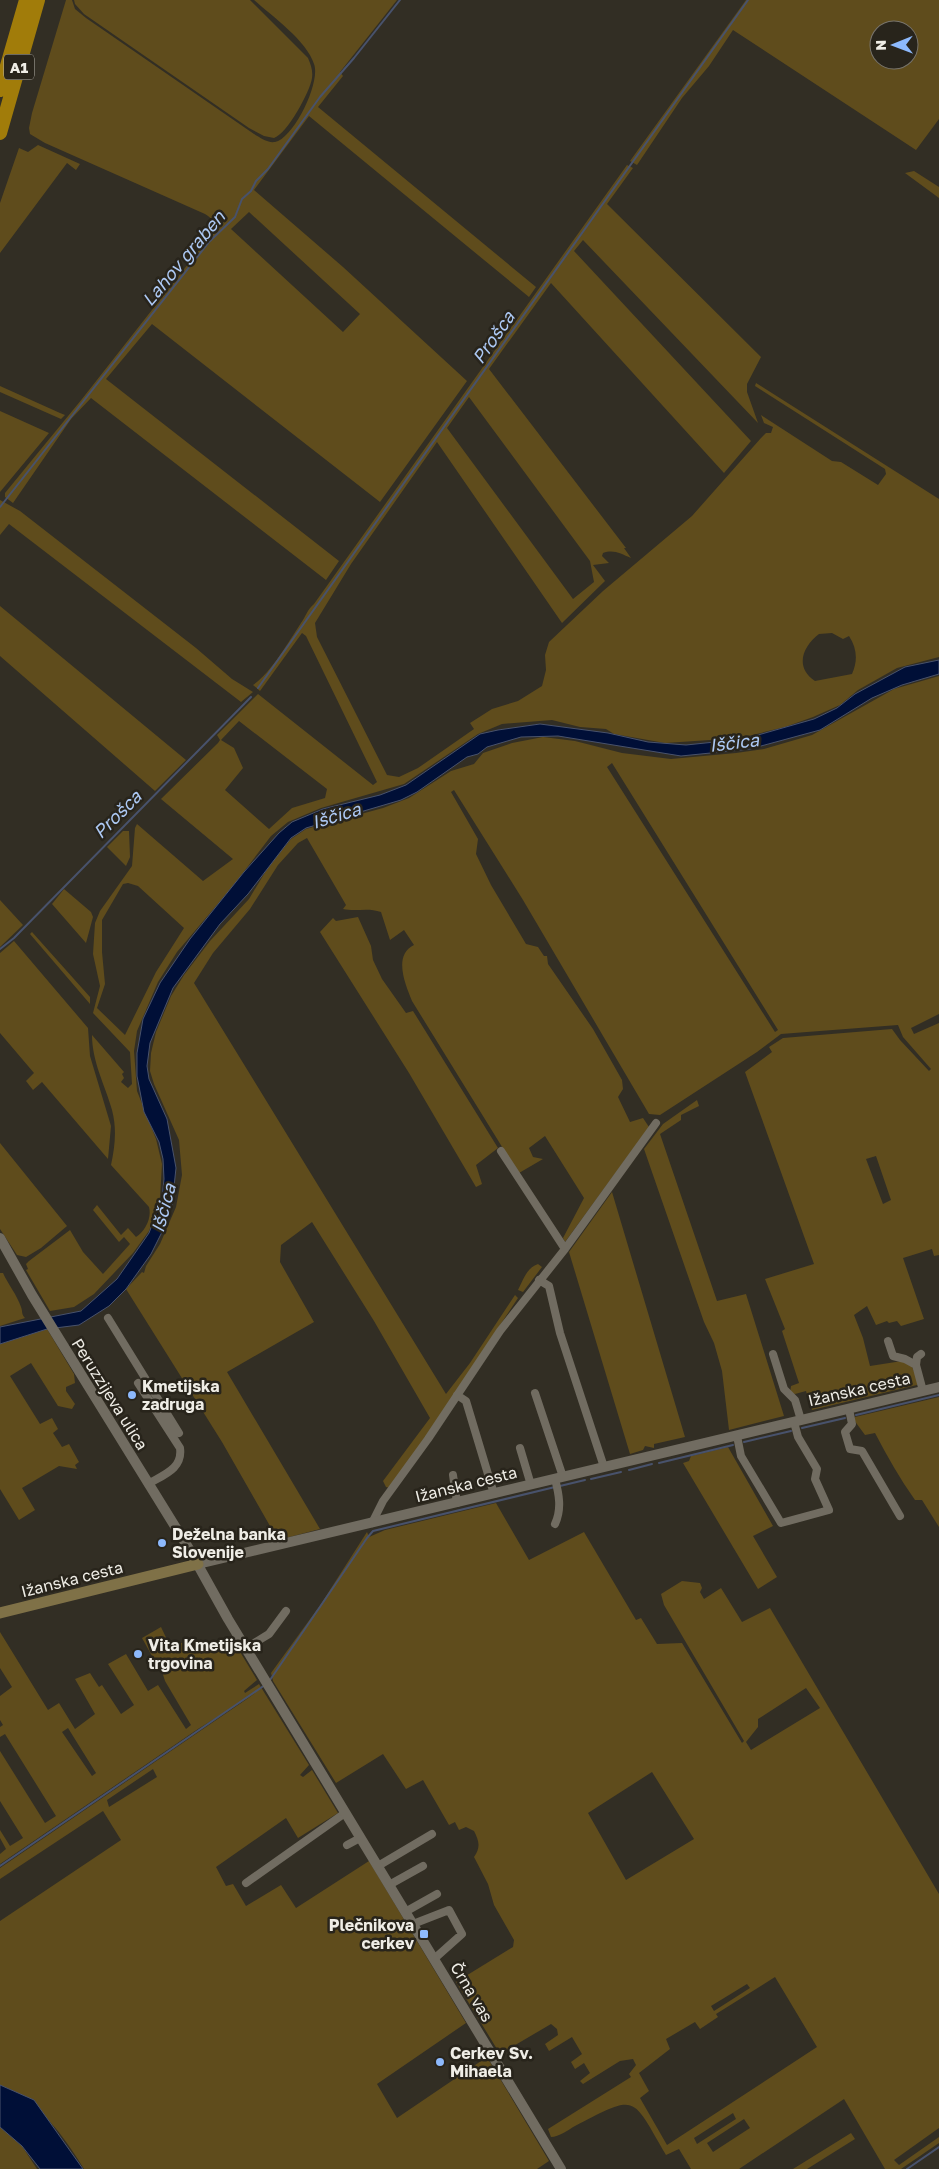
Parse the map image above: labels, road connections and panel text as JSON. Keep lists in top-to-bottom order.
{
  "streets": {
    "highway": ["A1"],
    "main road": ["Ižanska cesta"],
    "street": ["Peruzzijeva ulica", "Črna vas"]
  },
  "crossings": [
    ["Ižanska cesta", "Peruzzijeva ulica"],
    ["Ižanska cesta", "Črna vas"],
    ["Peruzzijeva ulica", "Črna vas"]
  ],
  "water": ["Lahov graben", "Prošca", "Iščica"],
  "places": {
    "other": [
      "Kmetijska zadruga",
      "Deželna banka Slovenije",
      "Vita Kmetijska trgovina",
      "Cerkev Sv. Mihaela"
    ],
    "transit": ["Plečnikova cerkev"]
  },
  "north": "left"
}
